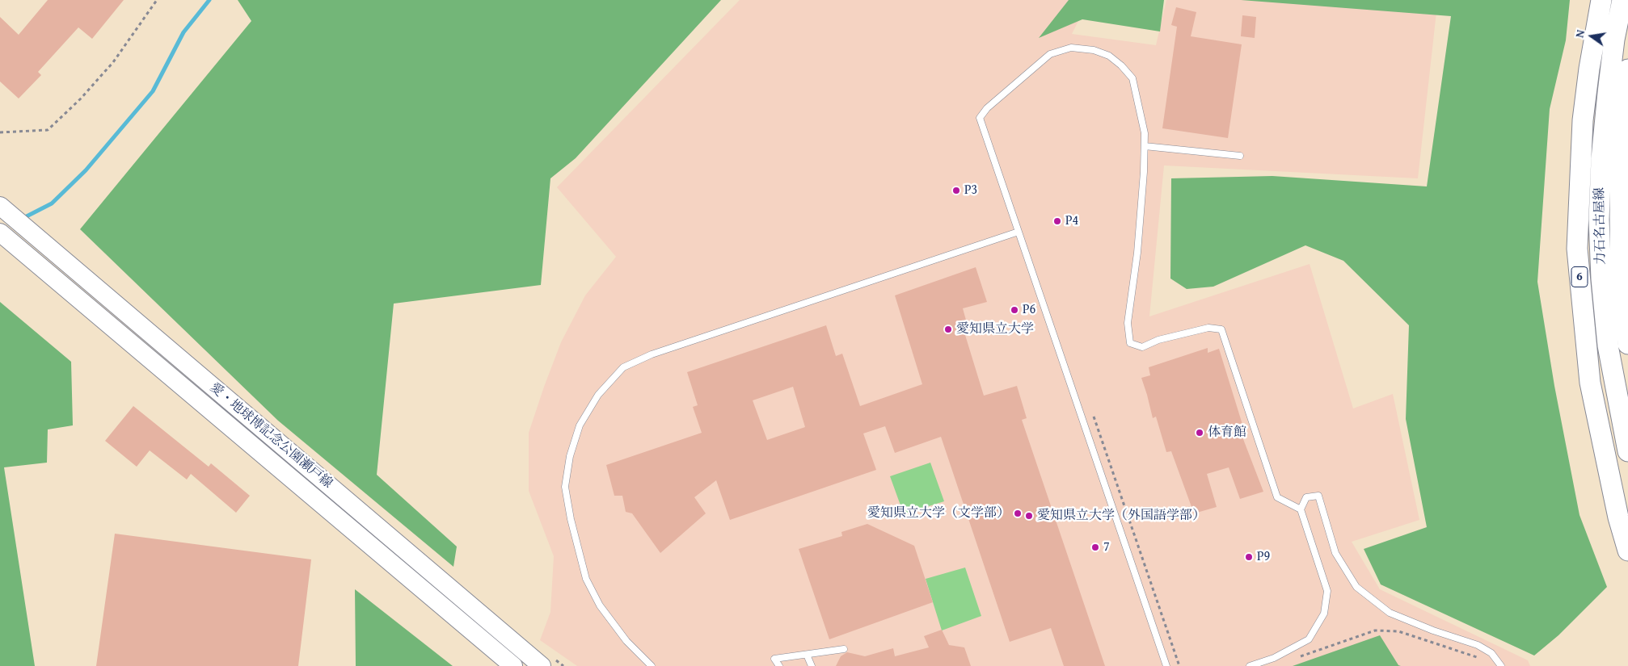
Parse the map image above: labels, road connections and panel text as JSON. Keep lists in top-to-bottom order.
{
  "streets": {
    "main road": ["力石名古屋線", "6", "愛・地球博記念公園瀬戸線"]
  },
  "places": [
    "P3",
    "P4",
    "P6",
    "愛知県立大学",
    "体育館",
    "愛知県立大学（文学部）",
    "愛知県立大学（外国語学部）",
    "7",
    "P9"
  ],
  "north": "left"
}
